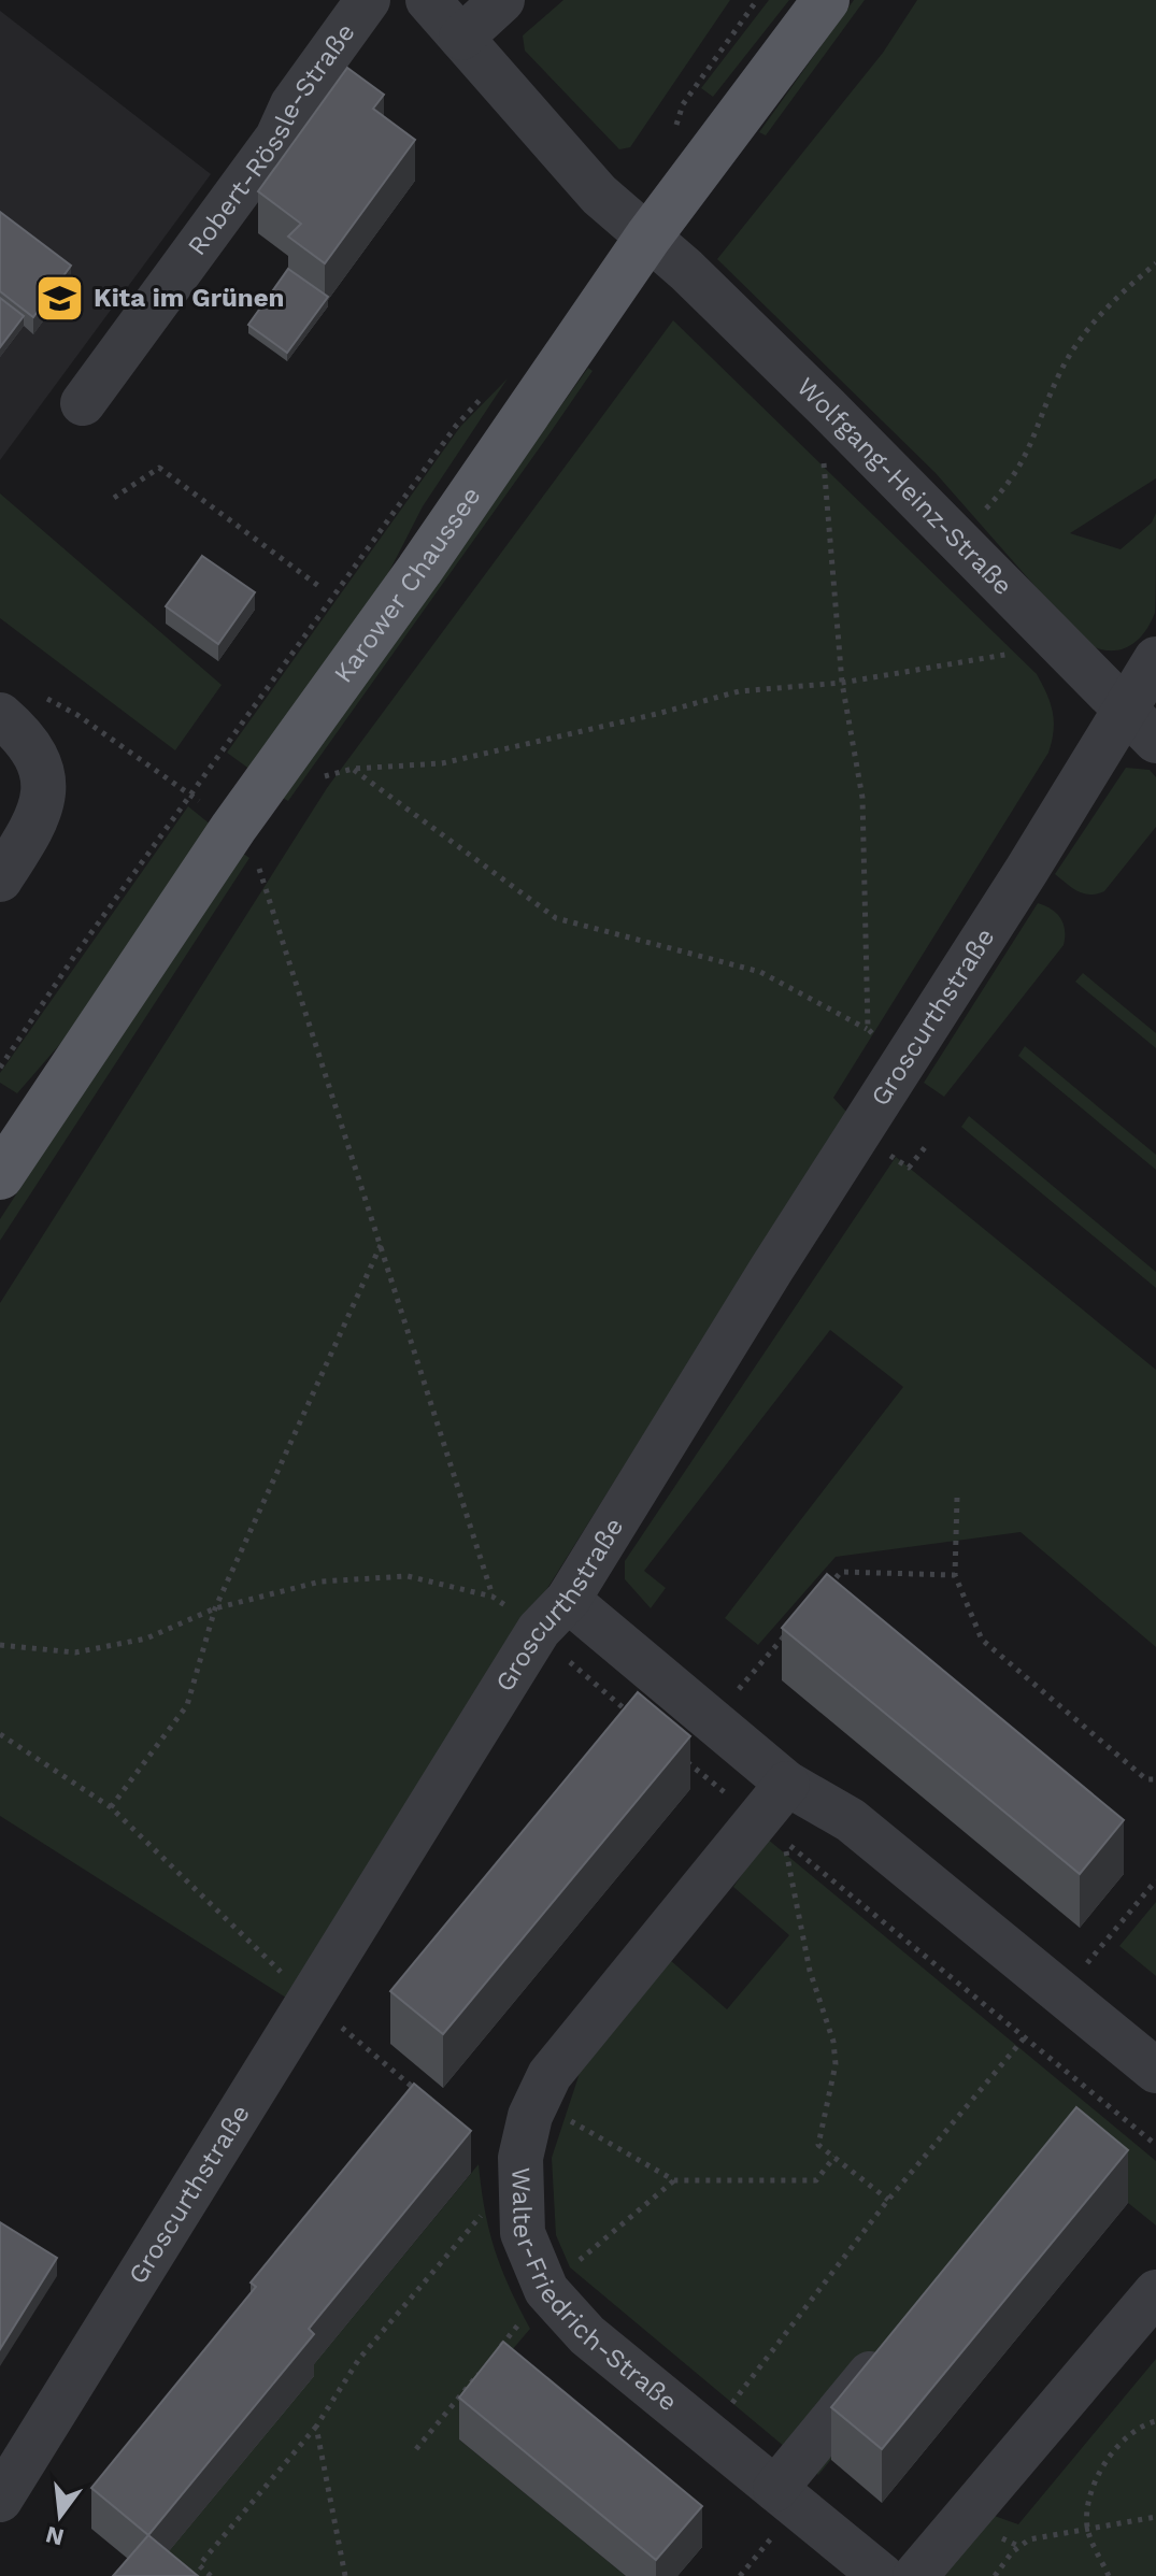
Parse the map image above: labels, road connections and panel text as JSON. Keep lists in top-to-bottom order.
{
  "streets": {
    "main road": ["Karower Chaussee"],
    "street": [
      "Robert-Rössle-Straße",
      "Wolfgang-Heinz-Straße",
      "Groscurthstraße",
      "Walter-Friedrich-Straße"
    ]
  },
  "crossings": [
    ["Wolfgang-Heinz-Straße", "Karower Chaussee"],
    ["Wolfgang-Heinz-Straße", "Groscurthstraße"]
  ],
  "places": {
    "school or university": ["Kita im Grünen"]
  },
  "north": "bottom"
}
